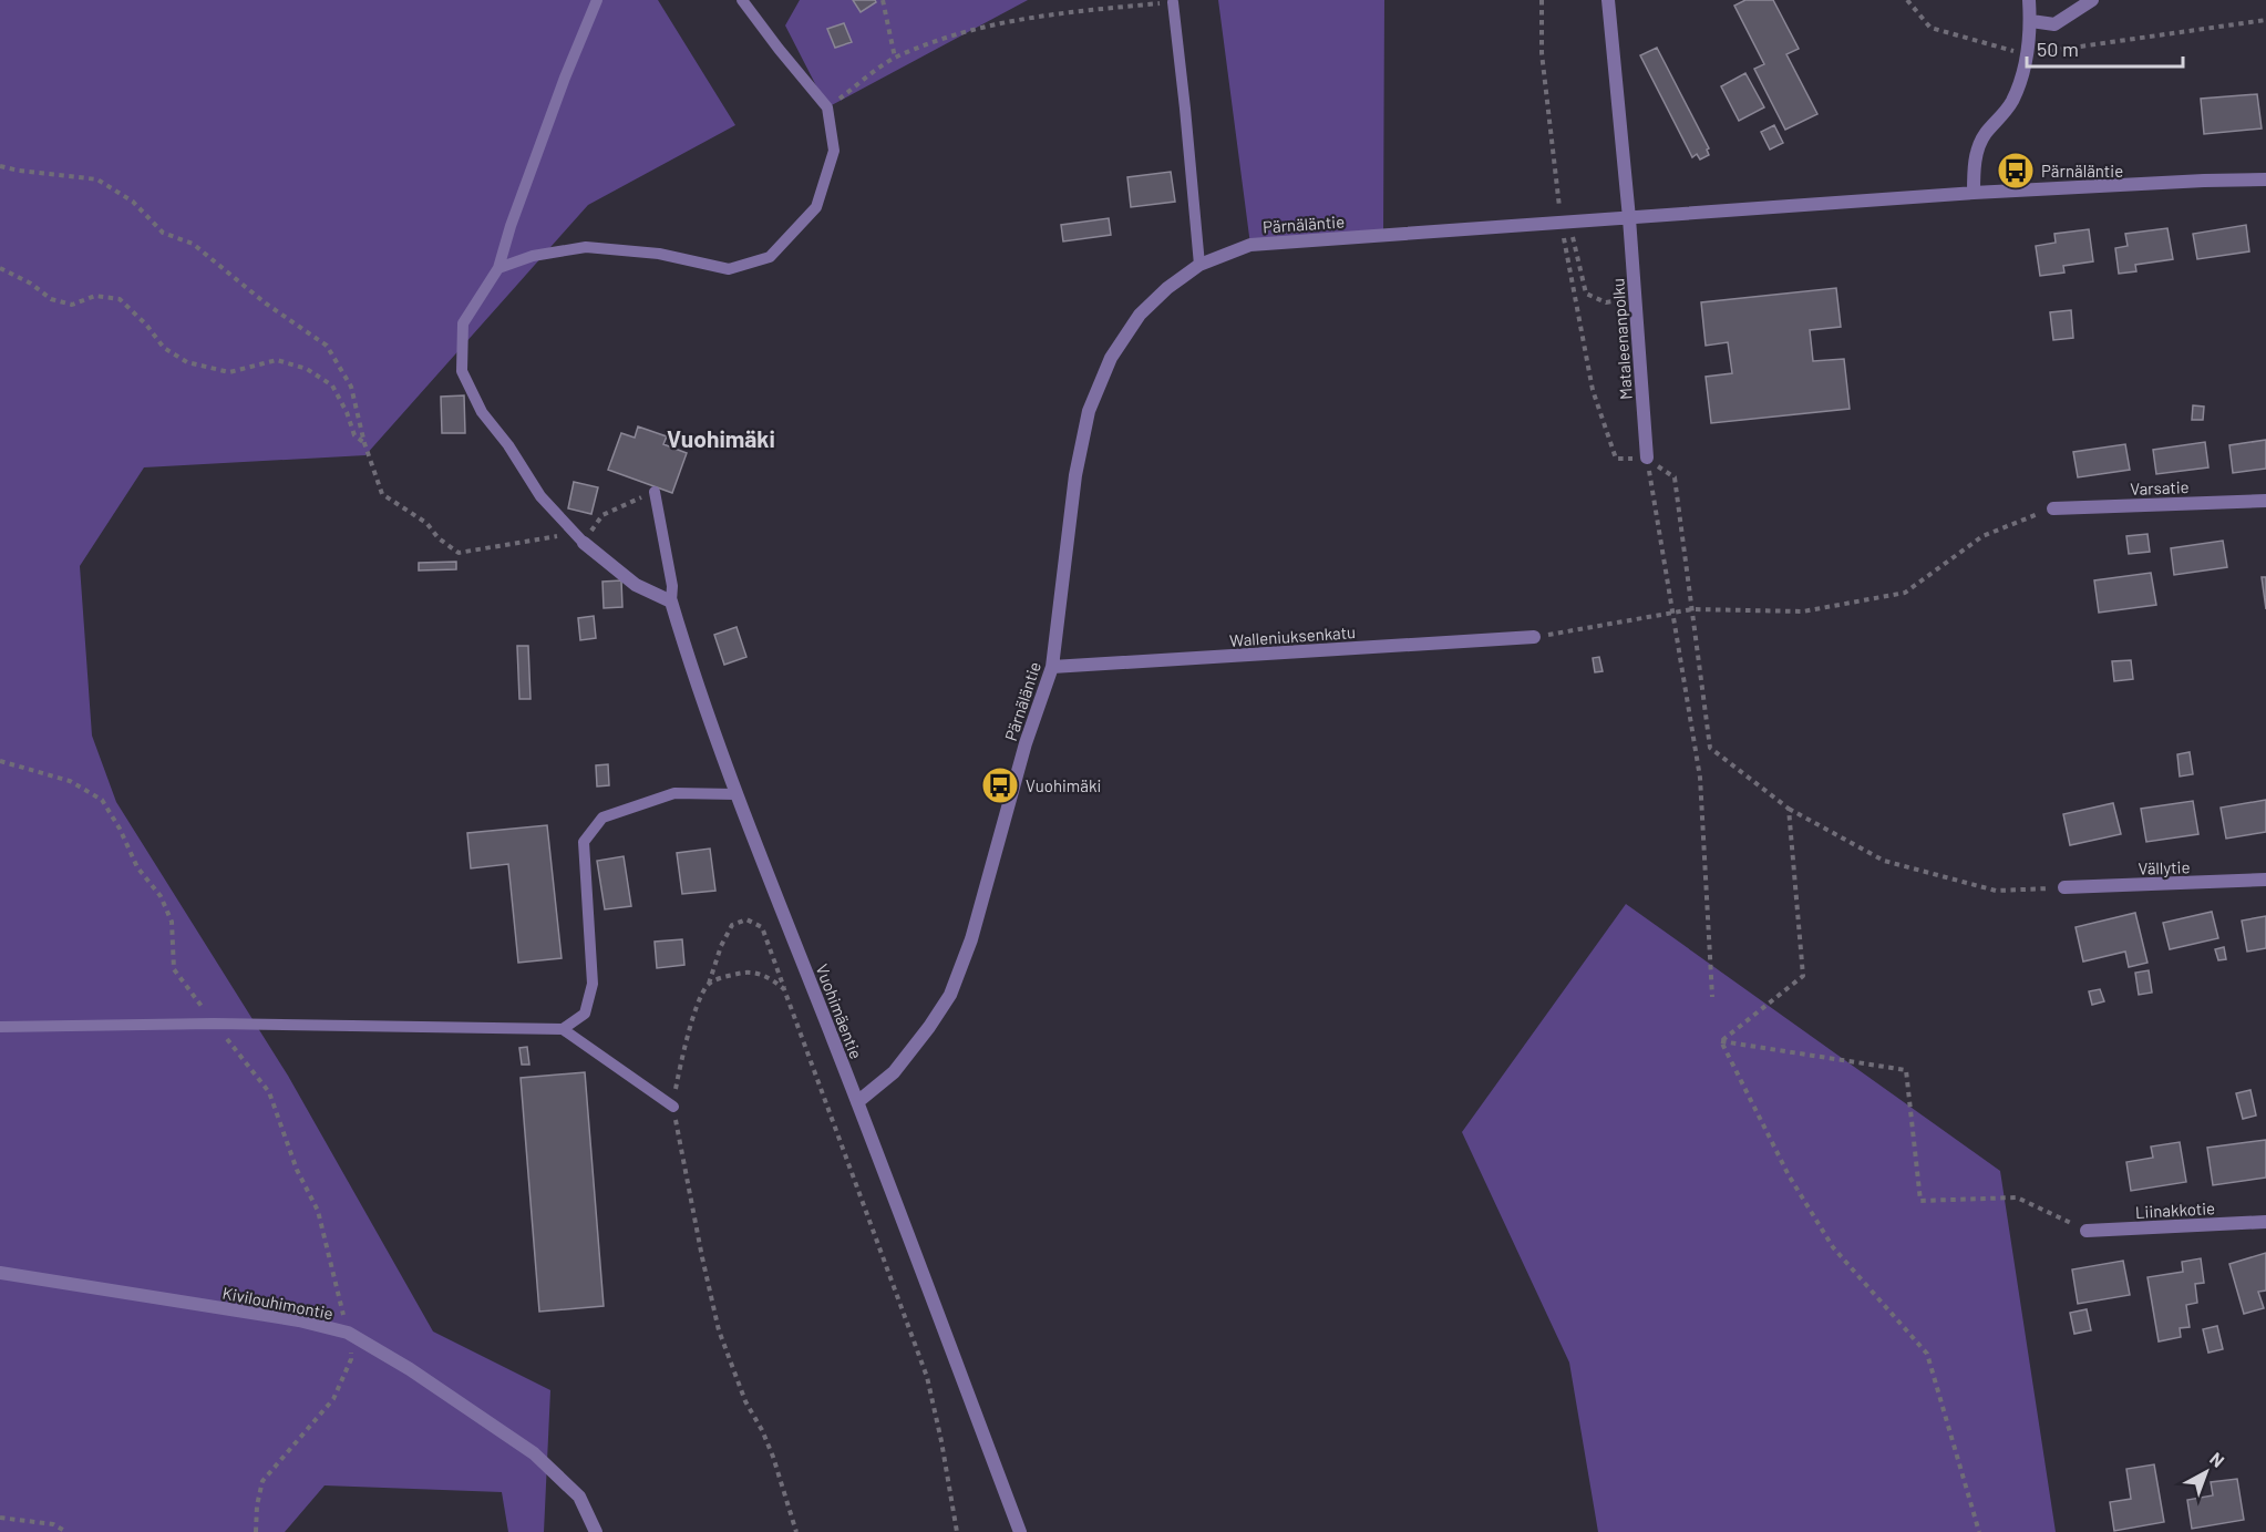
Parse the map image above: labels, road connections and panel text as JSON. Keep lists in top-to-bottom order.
{
  "streets": {
    "street": [
      "Pärnäläntie",
      "Mataleenanpolku",
      "Varsatie",
      "Walleniuksenkatu",
      "Vällytie",
      "Vuohimäentie",
      "Liinakkotie",
      "Kivilouhimontie"
    ]
  },
  "crossings": [
    ["Pärnäläntie", "Mataleenanpolku"],
    ["Pärnäläntie", "Walleniuksenkatu"],
    ["Pärnäläntie", "Vuohimäentie"]
  ],
  "districts": ["Vuohimäki"],
  "places": {
    "bus stop": ["Pärnäläntie", "Vuohimäki"]
  },
  "scale_bar": "50 m",
  "north": "top right"
}
